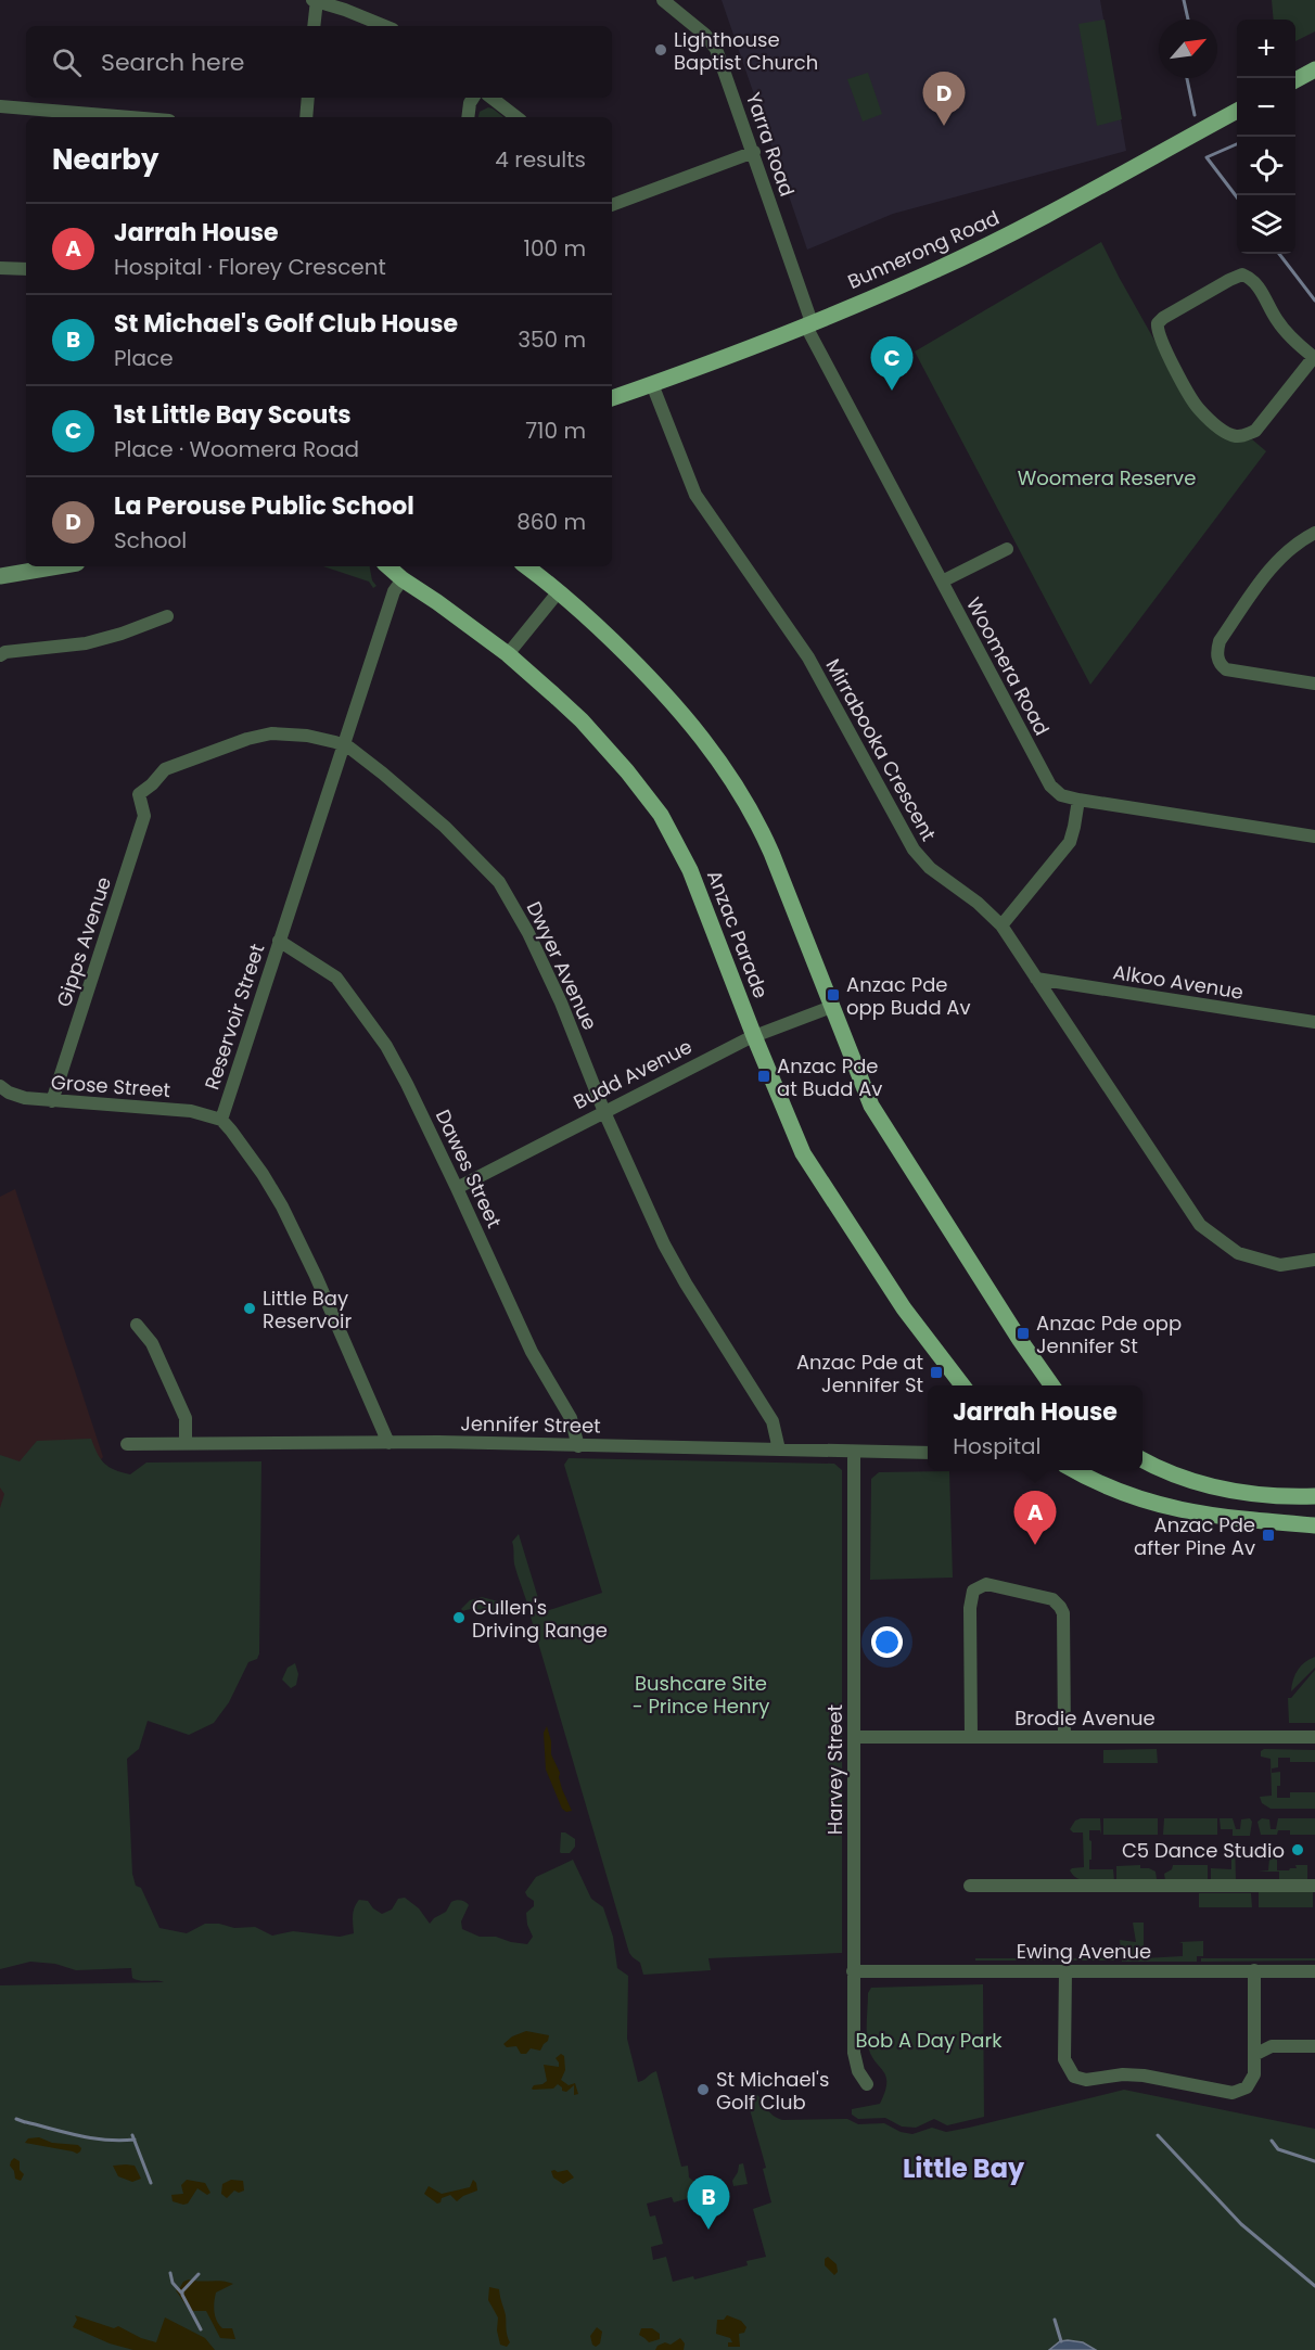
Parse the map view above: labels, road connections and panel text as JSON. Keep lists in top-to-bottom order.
{
  "streets": {
    "main road": ["Bunnerong Road", "Anzac Parade"],
    "street": [
      "Yarra Road",
      "Woomera Road",
      "Mirrabooka Crescent",
      "Gipps Avenue",
      "Dwyer Avenue",
      "Alkoo Avenue",
      "Reservoir Street",
      "Budd Avenue",
      "Grose Street",
      "Dawes Street",
      "Jennifer Street",
      "Brodie Avenue",
      "Harvey Street",
      "Ewing Avenue"
    ]
  },
  "crossings": [
    ["Yarra Road", "Bunnerong Road"],
    ["Yarra Road", "Woomera Road"],
    ["Bunnerong Road", "Woomera Road"],
    ["Bunnerong Road", "Mirrabooka Crescent"],
    ["Mirrabooka Crescent", "Alkoo Avenue"],
    ["Anzac Parade", "Reservoir Street"],
    ["Anzac Parade", "Budd Avenue"],
    ["Gipps Avenue", "Dwyer Avenue"],
    ["Gipps Avenue", "Grose Street"],
    ["Dwyer Avenue", "Reservoir Street"],
    ["Dwyer Avenue", "Budd Avenue"],
    ["Dwyer Avenue", "Jennifer Street"],
    ["Reservoir Street", "Grose Street"],
    ["Reservoir Street", "Dawes Street"],
    ["Reservoir Street", "Jennifer Street"],
    ["Budd Avenue", "Dawes Street"],
    ["Dawes Street", "Jennifer Street"],
    ["Jennifer Street", "Harvey Street"],
    ["Brodie Avenue", "Harvey Street"],
    ["Harvey Street", "Ewing Avenue"]
  ],
  "districts": ["Little Bay"],
  "parks": ["Woomera Reserve", "Bushcare Site - Prince Henry", "Bob A Day Park"],
  "places": {
    "other": [
      "Lighthouse Baptist Church",
      "Little Bay Reservoir",
      "Cullen's Driving Range",
      "C5 Dance Studio",
      "St Michael's Golf Club"
    ],
    "transit": [
      "Anzac Pde opp Budd Av",
      "Anzac Pde at Budd Av",
      "Anzac Pde opp Jennifer St",
      "Anzac Pde at Jennifer St",
      "Anzac Pde after Pine Av"
    ]
  },
  "north": "top right",
  "page": {
    "map_buttons": ["+", "−"],
    "search": "Search here",
    "pins": [
      "D",
      "C",
      "A",
      "B"
    ],
    "heading": ["Nearby", "4 results"],
    "list": [
      {
        "mark": "A",
        "name": "Jarrah House",
        "note": "Hospital · Florey Crescent",
        "value": "100 m"
      },
      {
        "mark": "B",
        "name": "St Michael's Golf Club House",
        "note": "Place",
        "value": "350 m"
      },
      {
        "mark": "C",
        "name": "1st Little Bay Scouts",
        "note": "Place · Woomera Road",
        "value": "710 m"
      },
      {
        "mark": "D",
        "name": "La Perouse Public School",
        "note": "School",
        "value": "860 m"
      }
    ],
    "popup": ["Jarrah House", "Hospital"]
  }
}
